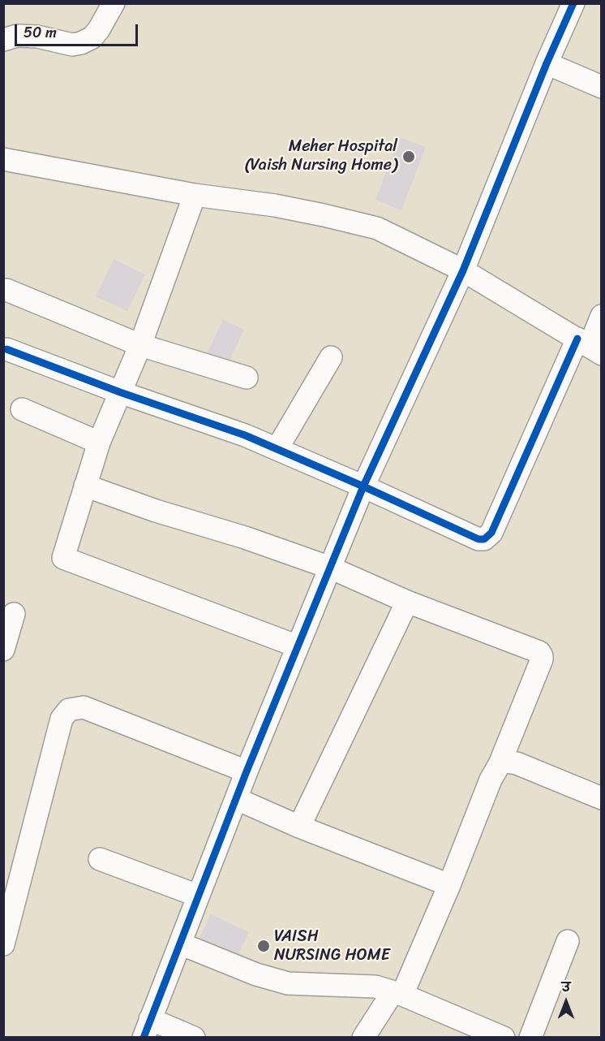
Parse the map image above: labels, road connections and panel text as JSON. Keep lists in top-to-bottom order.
{
  "places": ["Meher Hospital (Vaish Nursing Home)", "VAISH NURSING HOME"],
  "scale_bar": "50 m",
  "north": "top"
}
